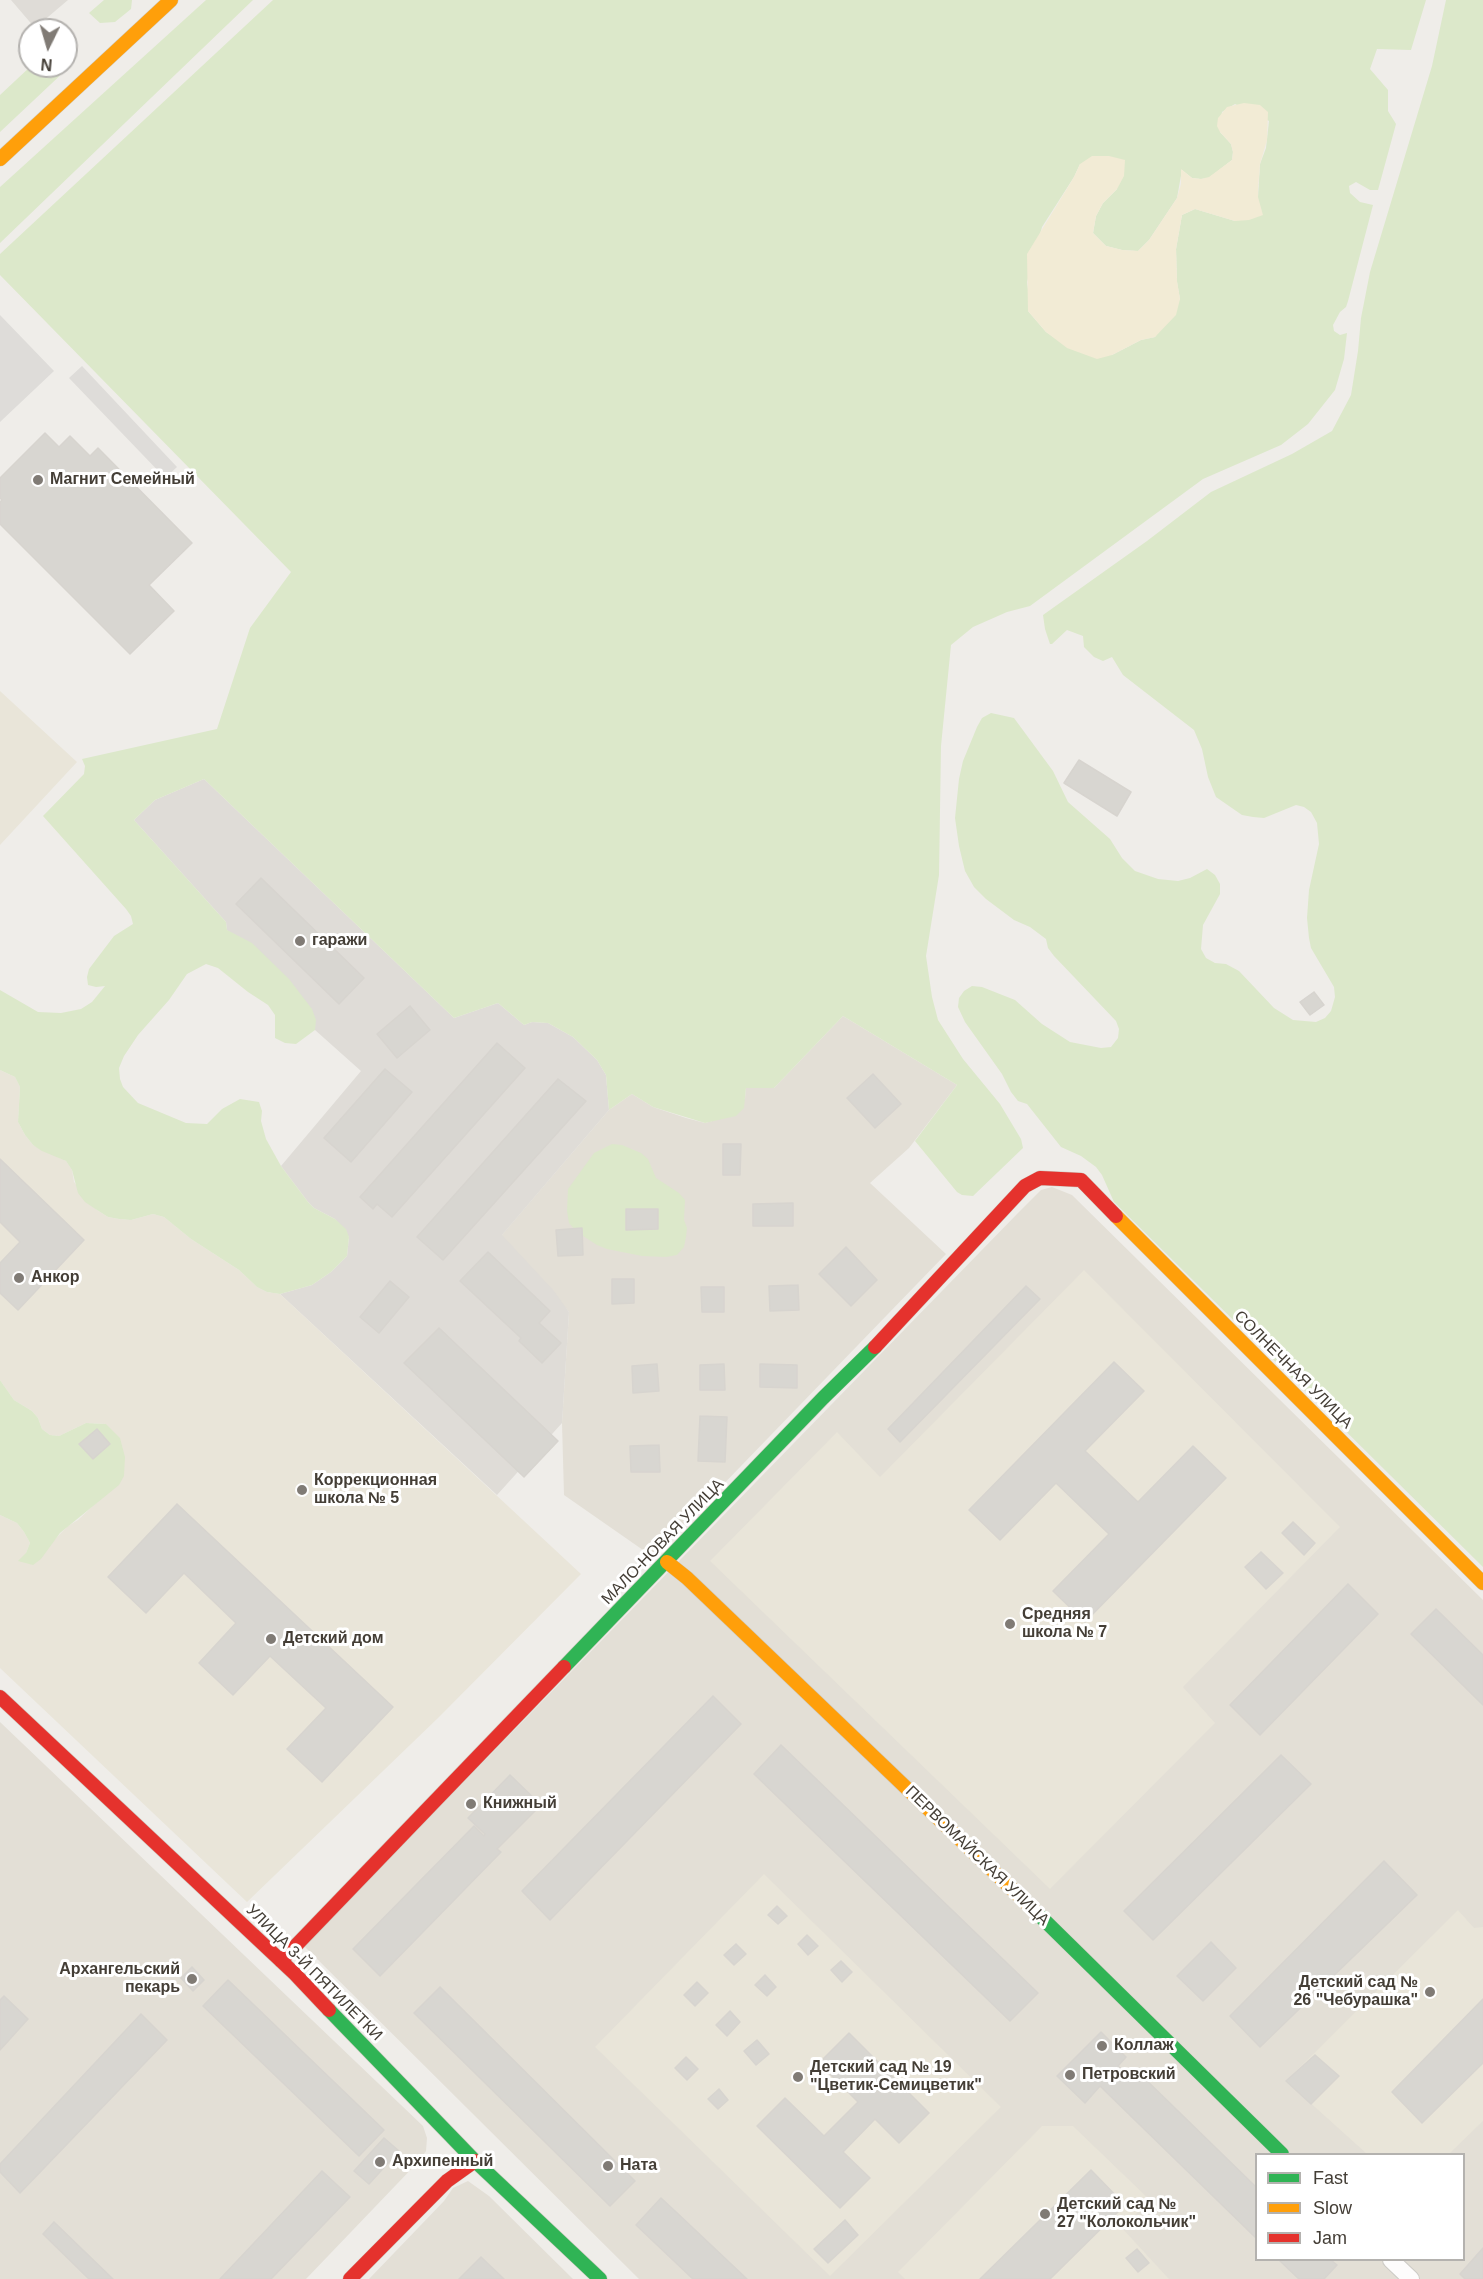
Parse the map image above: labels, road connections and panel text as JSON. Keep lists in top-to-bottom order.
{
  "streets": {
    "street": [
      "СОЛНЕЧНАЯ УЛИЦА",
      "МАЛО-НОВАЯ УЛИЦА",
      "ПЕРВОМАЙСКАЯ УЛИЦА",
      "УЛИЦА 3-Й ПЯТИЛЕТКИ"
    ]
  },
  "crossings": [
    ["СОЛНЕЧНАЯ УЛИЦА", "МАЛО-НОВАЯ УЛИЦА"],
    ["МАЛО-НОВАЯ УЛИЦА", "ПЕРВОМАЙСКАЯ УЛИЦА"],
    ["МАЛО-НОВАЯ УЛИЦА", "УЛИЦА 3-Й ПЯТИЛЕТКИ"]
  ],
  "places": [
    "Магнит Семейный",
    "гаражи",
    "Анкор",
    "Коррекционная школа № 5",
    "Средняя школа № 7",
    "Детский дом",
    "Книжный",
    "Архангельский пекарь",
    "Детский сад № 26 \"Чебурашка\"",
    "Коллаж",
    "Петровский",
    "Детский сад № 19 \"Цветик-Семицветик\"",
    "Архипенный",
    "Ната",
    "Детский сад № 27 \"Колокольчик\""
  ],
  "legend": ["Fast", "Slow", "Jam"],
  "north": "bottom"
}
